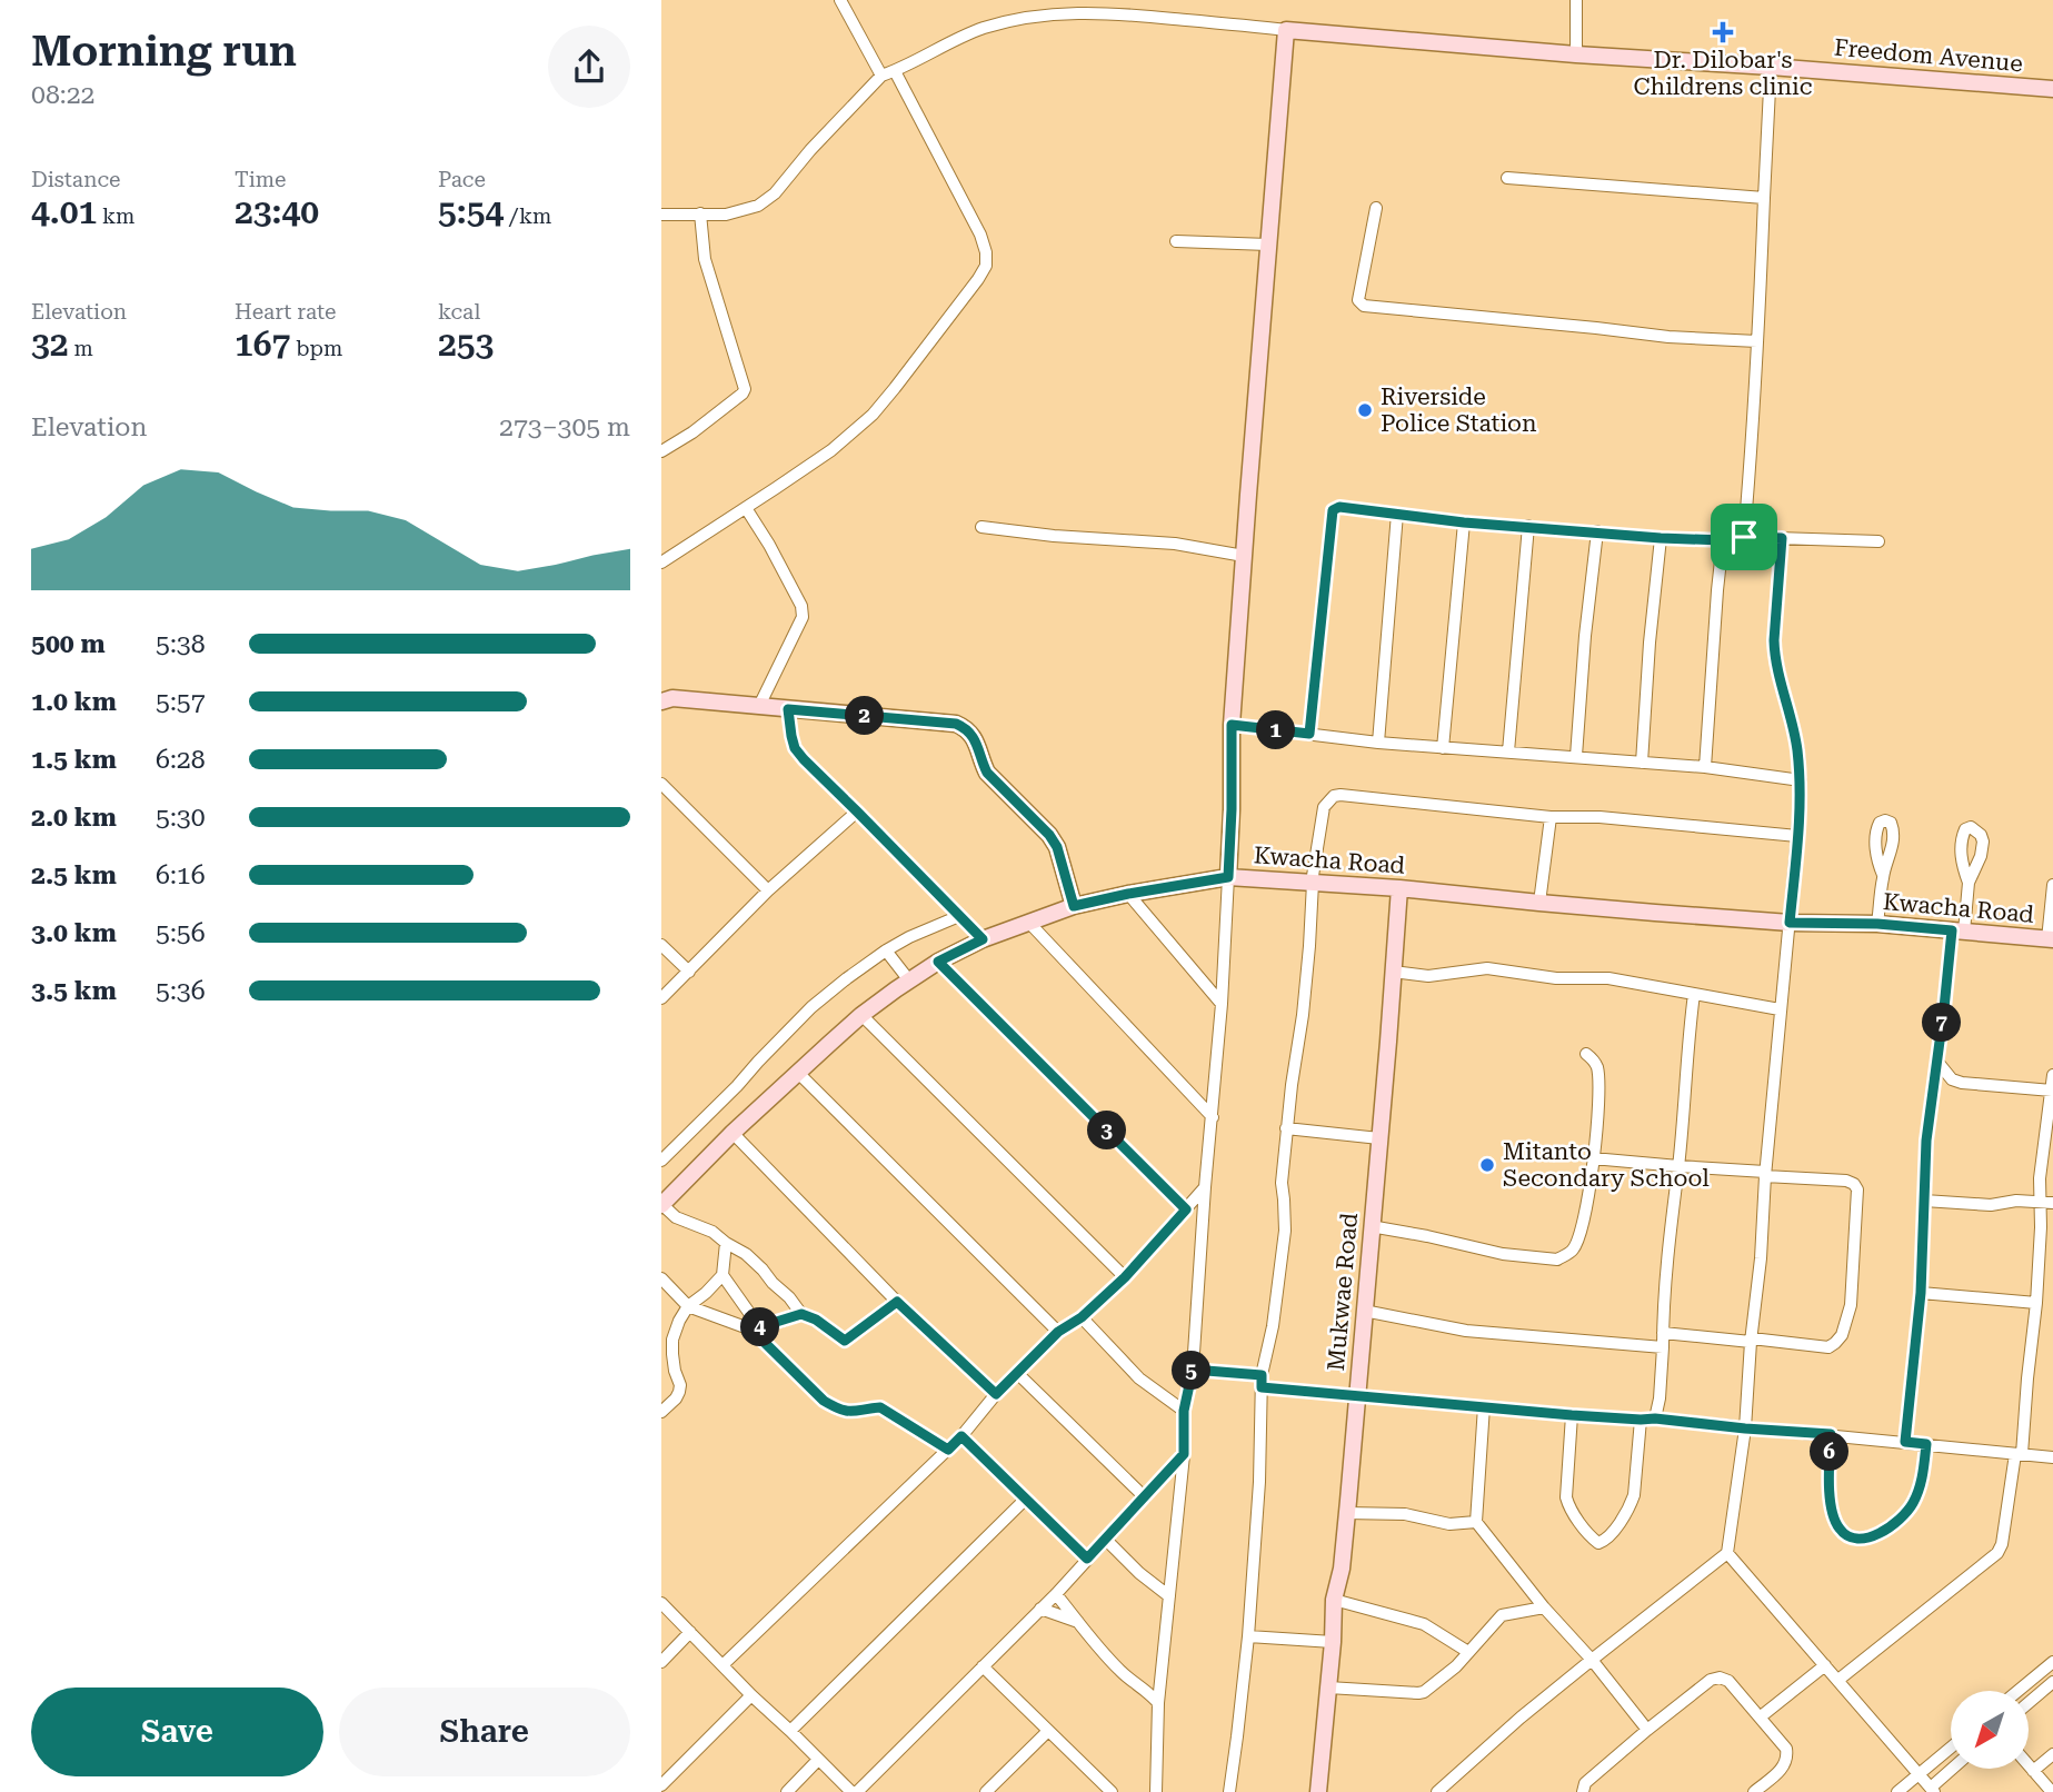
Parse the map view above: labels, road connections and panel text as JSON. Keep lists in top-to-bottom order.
{
  "streets": {
    "main road": ["Freedom Avenue", "Kwacha Road", "Mukwae Road"]
  },
  "crossings": [
    ["Kwacha Road", "Mukwae Road"]
  ],
  "places": {
    "health": ["Dr. Dilobar's Childrens clinic"],
    "other": ["Riverside Police Station", "Mitanto Secondary School"]
  },
  "north": "bottom left",
  "page": {
    "heading": ["Morning run", "08:22"],
    "stats": [
      ["Distance", "4.01 km"],
      ["Time", "23:40"],
      ["Pace", "5:54 /km"],
      ["Elevation", "32 m"],
      ["Heart rate", "167 bpm"],
      ["kcal", "253"]
    ],
    "chart": ["Elevation", "273–305 m"],
    "list": [
      {
        "name": "500 m",
        "note": "5:38"
      },
      {
        "name": "1.0 km",
        "note": "5:57"
      },
      {
        "name": "1.5 km",
        "note": "6:28"
      },
      {
        "name": "2.0 km",
        "note": "5:30"
      },
      {
        "name": "2.5 km",
        "note": "6:16"
      },
      {
        "name": "3.0 km",
        "note": "5:56"
      },
      {
        "name": "3.5 km",
        "note": "5:36"
      }
    ],
    "pins": [
      "2",
      "1",
      "7",
      "3",
      "4",
      "5",
      "6"
    ],
    "buttons": ["Save", "Share"]
  }
}
